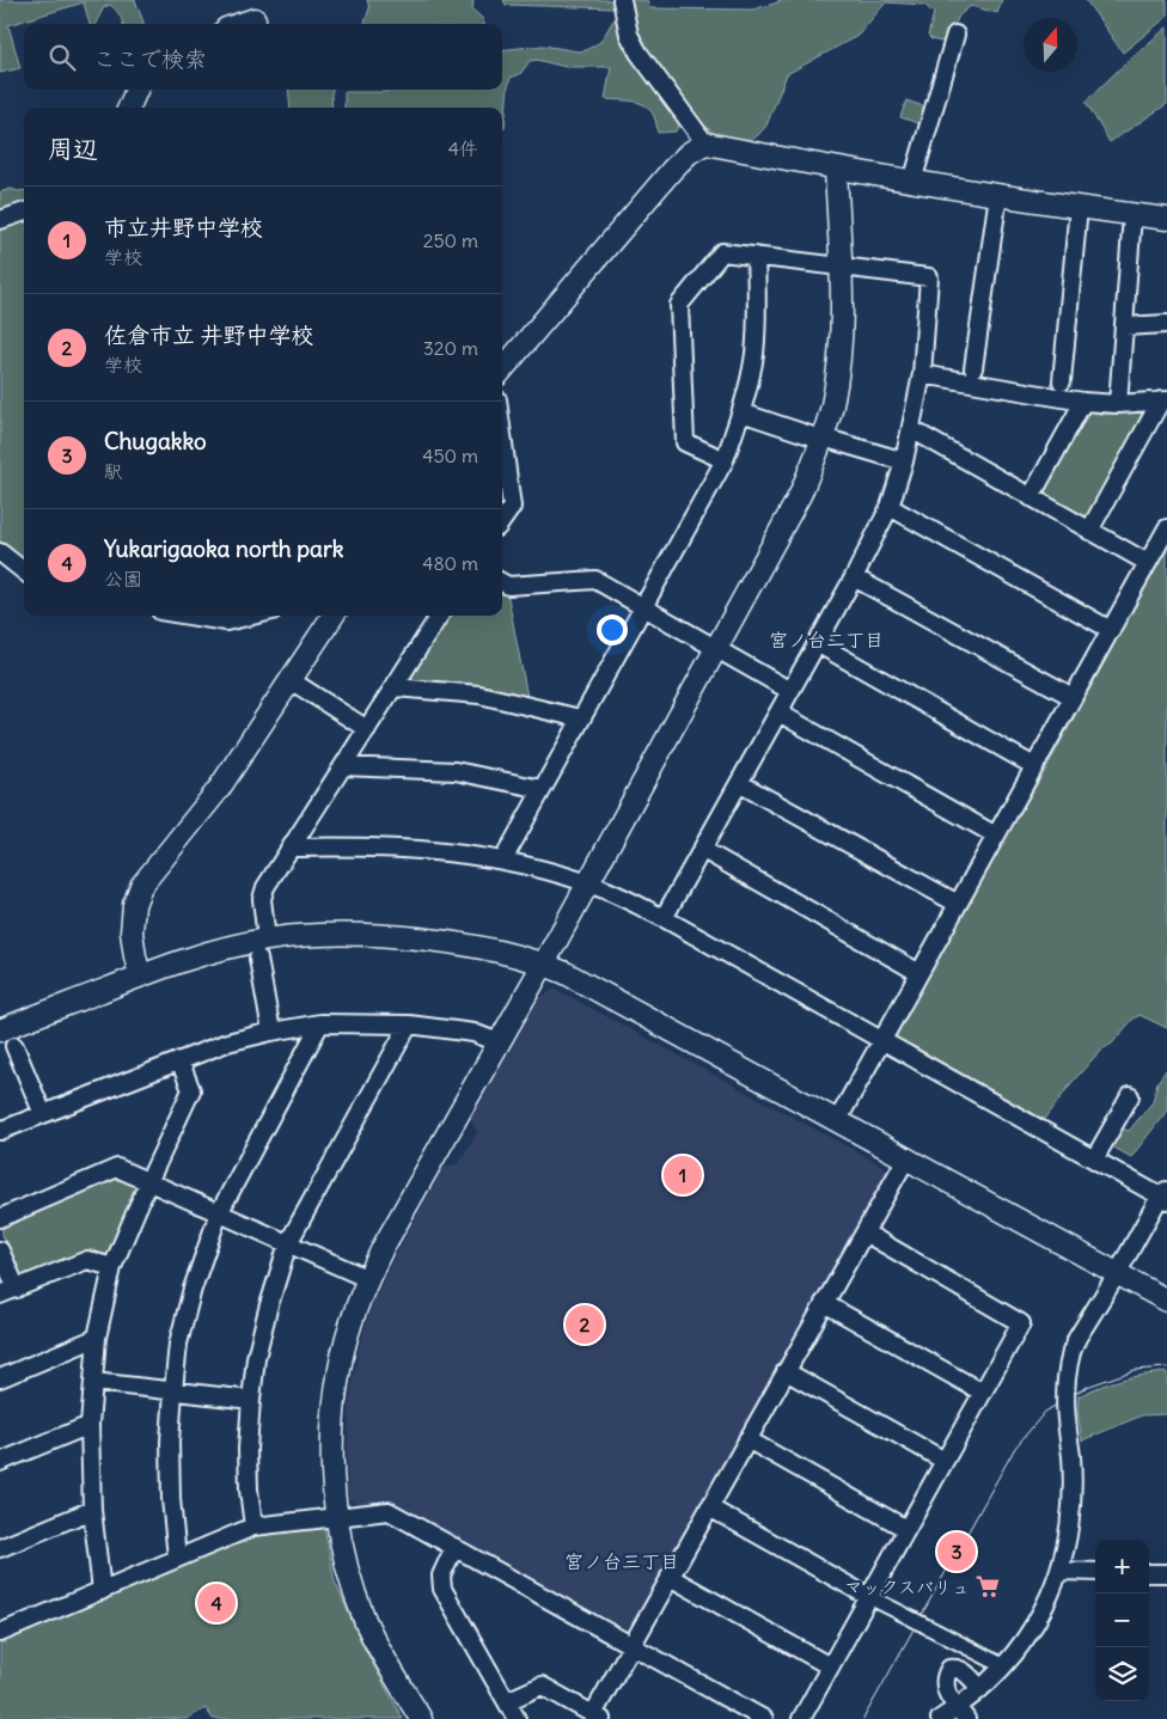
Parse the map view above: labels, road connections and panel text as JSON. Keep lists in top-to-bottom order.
{
  "districts": ["宮ノ台二丁目", "宮ノ台三丁目"],
  "places": {
    "supermarket": ["マックスバリュ"]
  },
  "north": "top",
  "page": {
    "search": "ここで検索",
    "heading": ["周辺", "4件"],
    "list": [
      {
        "mark": "1",
        "name": "市立井野中学校",
        "note": "学校",
        "value": "250 m"
      },
      {
        "mark": "2",
        "name": "佐倉市立 井野中学校",
        "note": "学校",
        "value": "320 m"
      },
      {
        "mark": "3",
        "name": "Chugakko",
        "note": "駅",
        "value": "450 m"
      },
      {
        "mark": "4",
        "name": "Yukarigaoka north park",
        "note": "公園",
        "value": "480 m"
      }
    ],
    "pins": [
      "1",
      "2",
      "3",
      "4"
    ],
    "map_buttons": ["+", "−"]
  }
}
